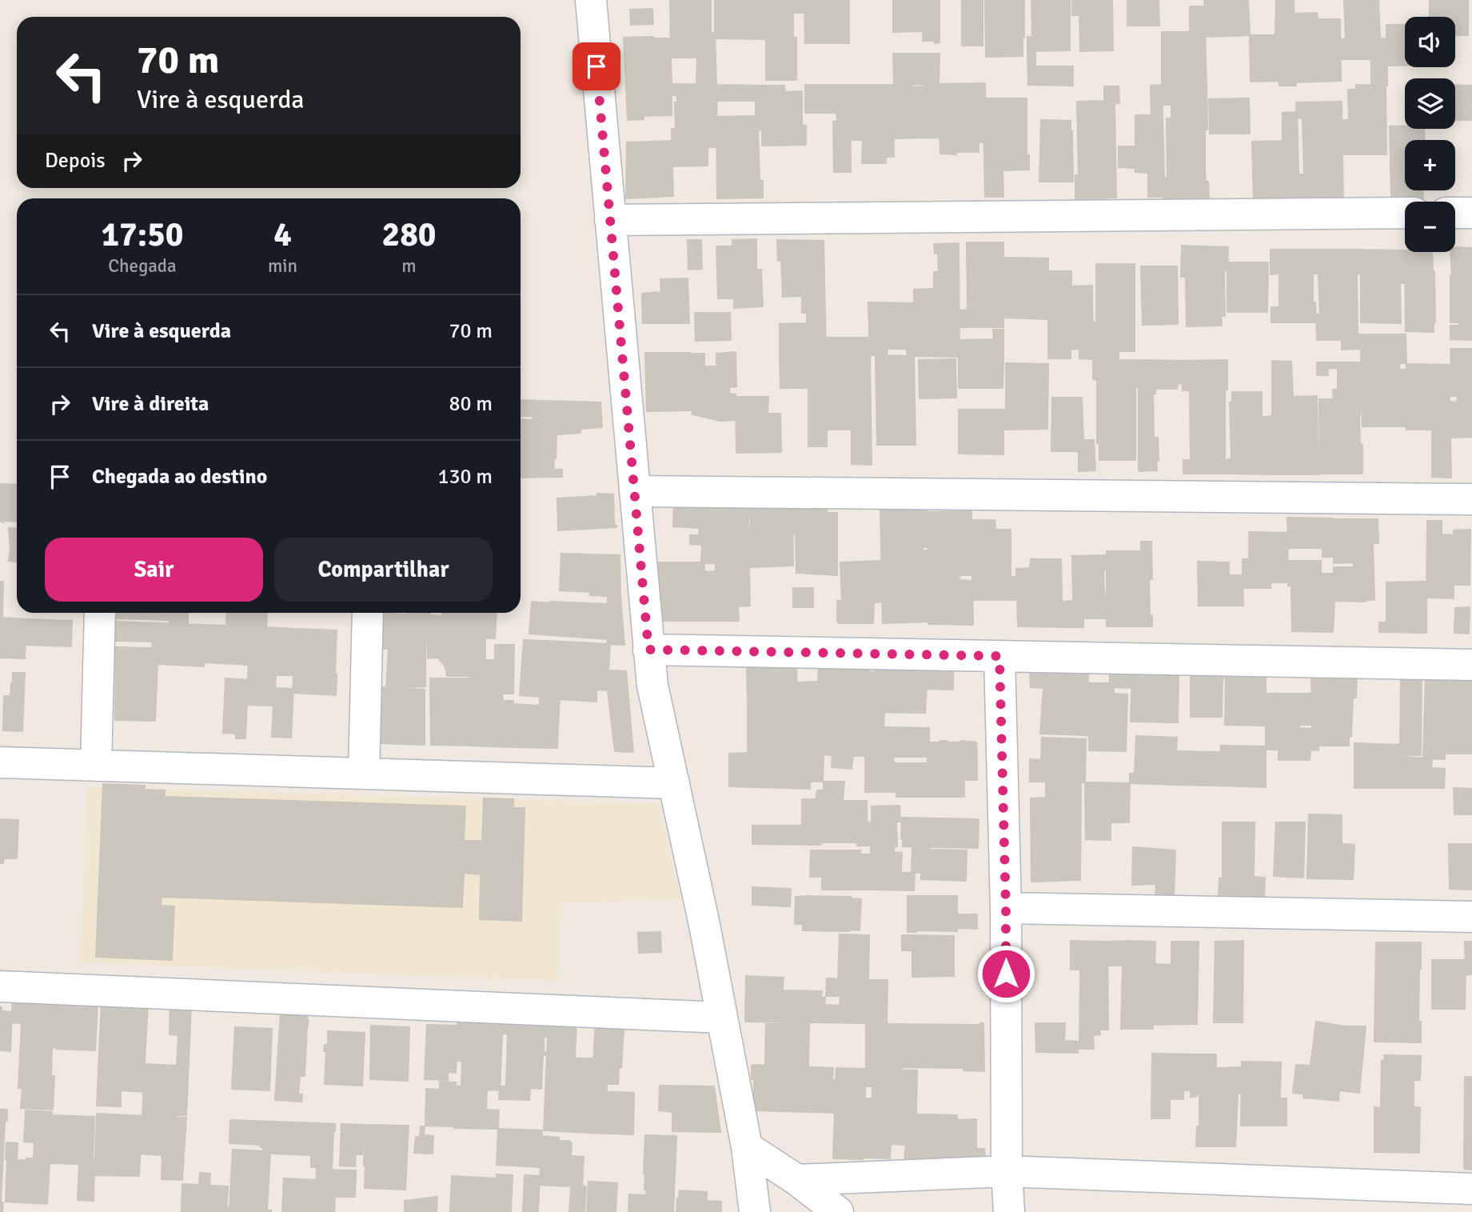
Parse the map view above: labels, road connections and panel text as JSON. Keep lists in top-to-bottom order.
{
  "page": {
    "map_buttons": ["+", "−"],
    "turn": ["70 m", "Vire à esquerda"],
    "then": "Depois",
    "eta": [
      "17:50",
      "Chegada",
      "4",
      "min",
      "280",
      "m"
    ],
    "list": [
      {
        "name": "Vire à esquerda",
        "value": "70 m"
      },
      {
        "name": "Vire à direita",
        "value": "80 m"
      },
      {
        "name": "Chegada ao destino",
        "value": "130 m"
      }
    ],
    "buttons": ["Sair", "Compartilhar"]
  }
}
